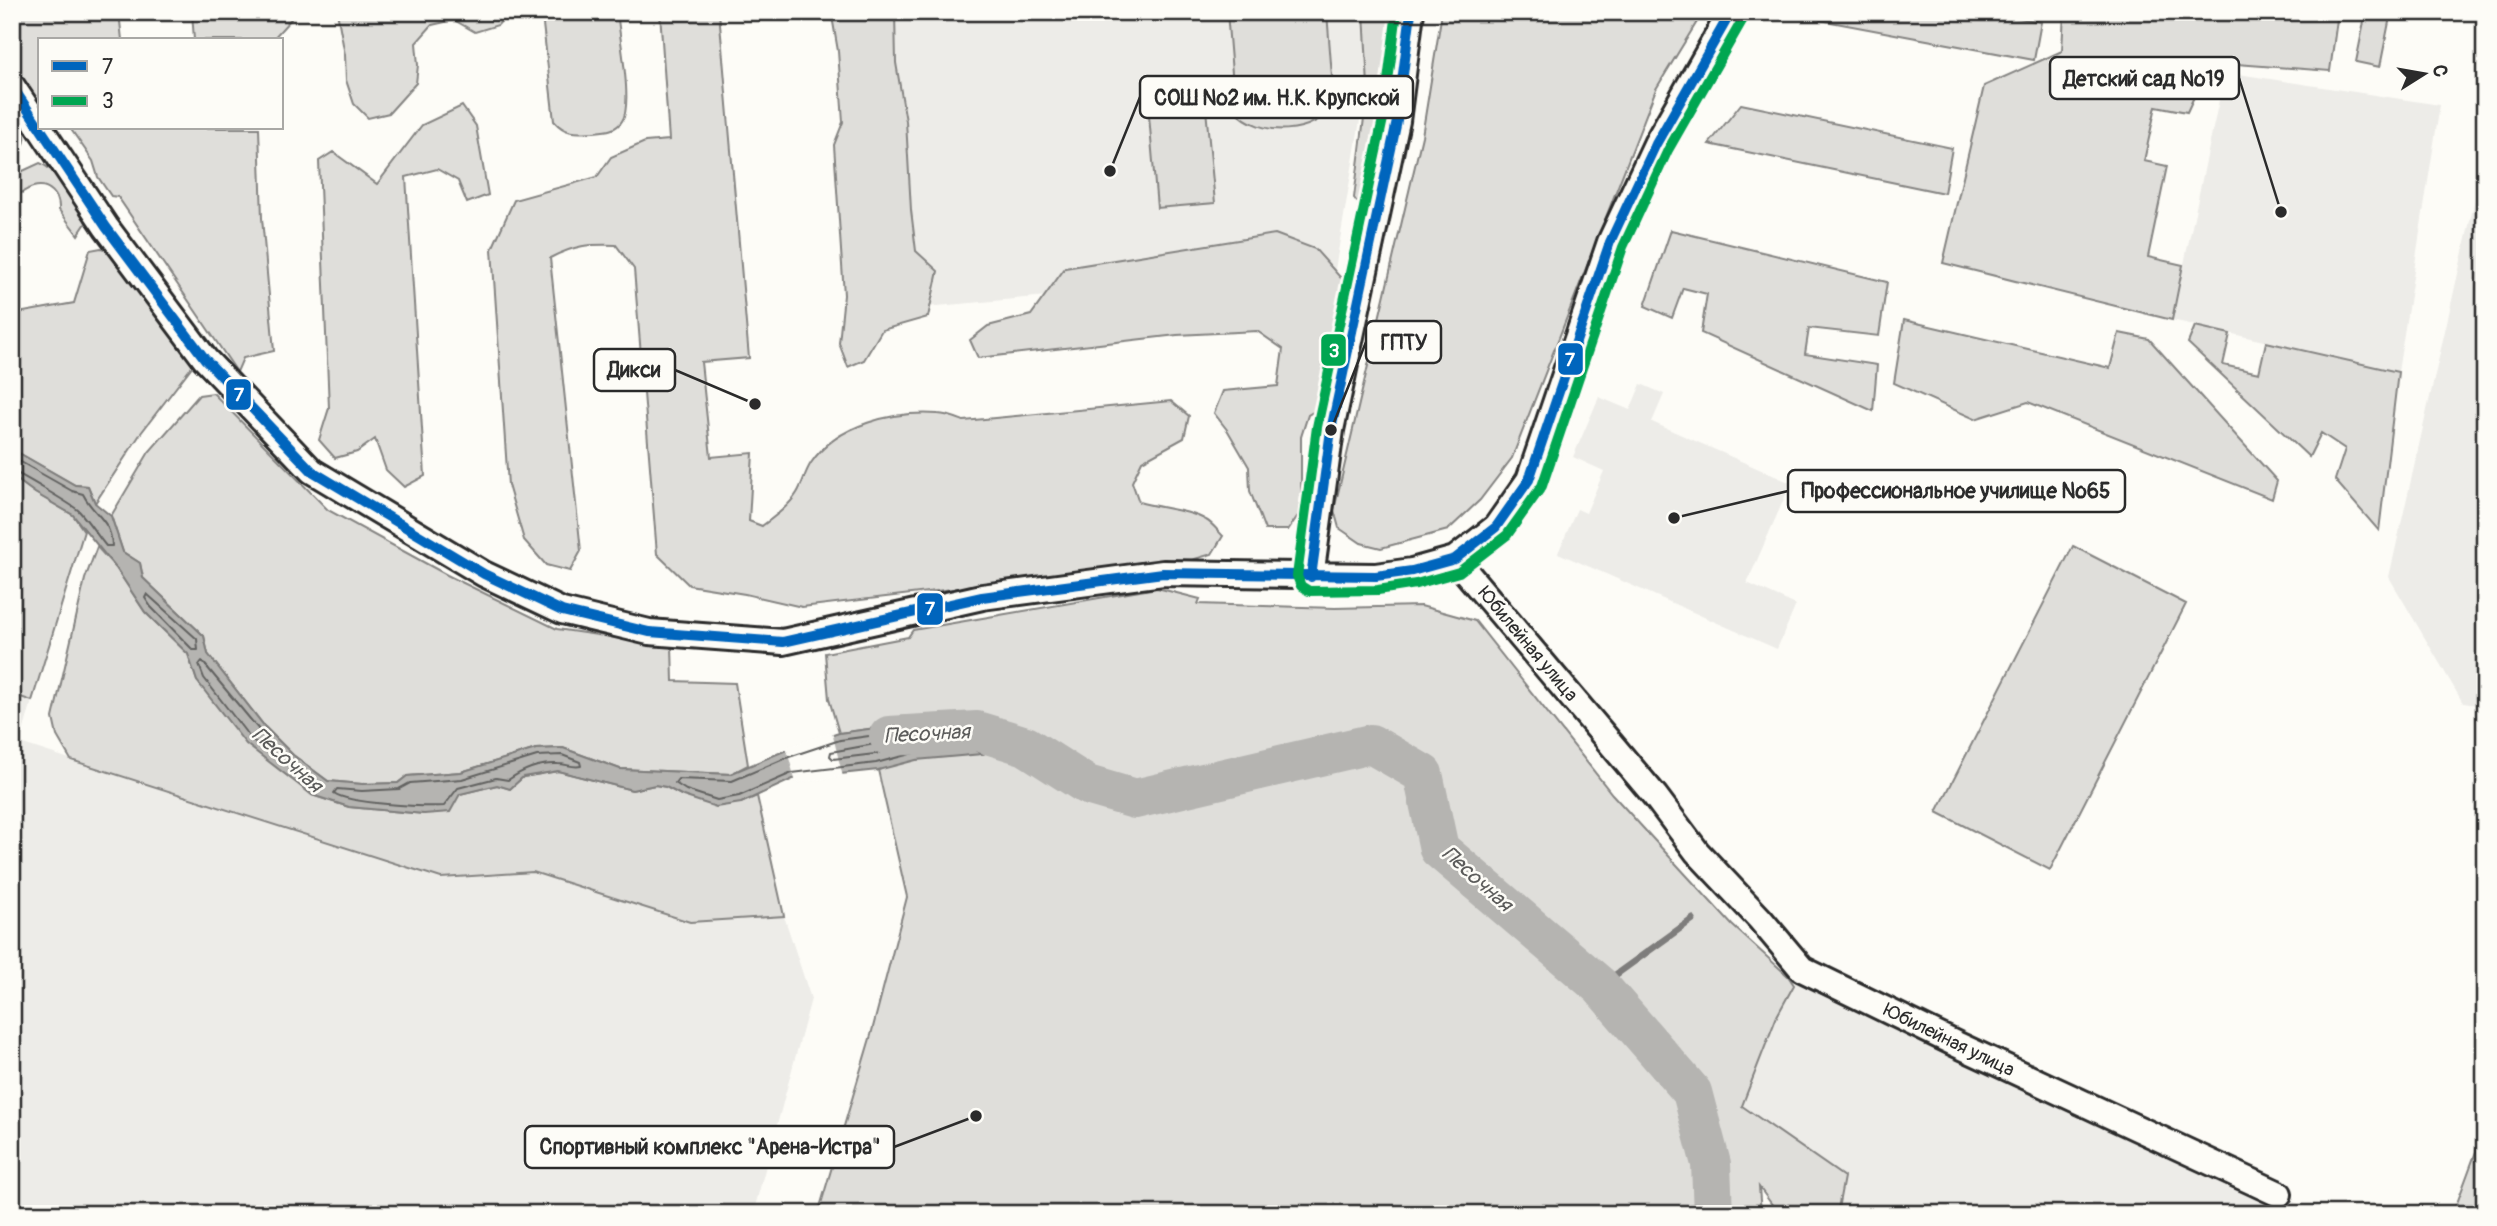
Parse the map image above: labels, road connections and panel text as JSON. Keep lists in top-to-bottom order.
{
  "streets": {
    "street": ["Юбилейная улица"]
  },
  "water": ["Песочная"],
  "places": [
    "СОШ №2 им. Н.К. Крупской",
    "Детский сад №19",
    "Дикси",
    "ГПТУ",
    "Профессиональное училище №65",
    "Спортивный комплекс \"Арена-Истра\""
  ],
  "lines": ["transit line 7", "transit line 3"],
  "legend": ["7", "3"],
  "north": "right"
}
